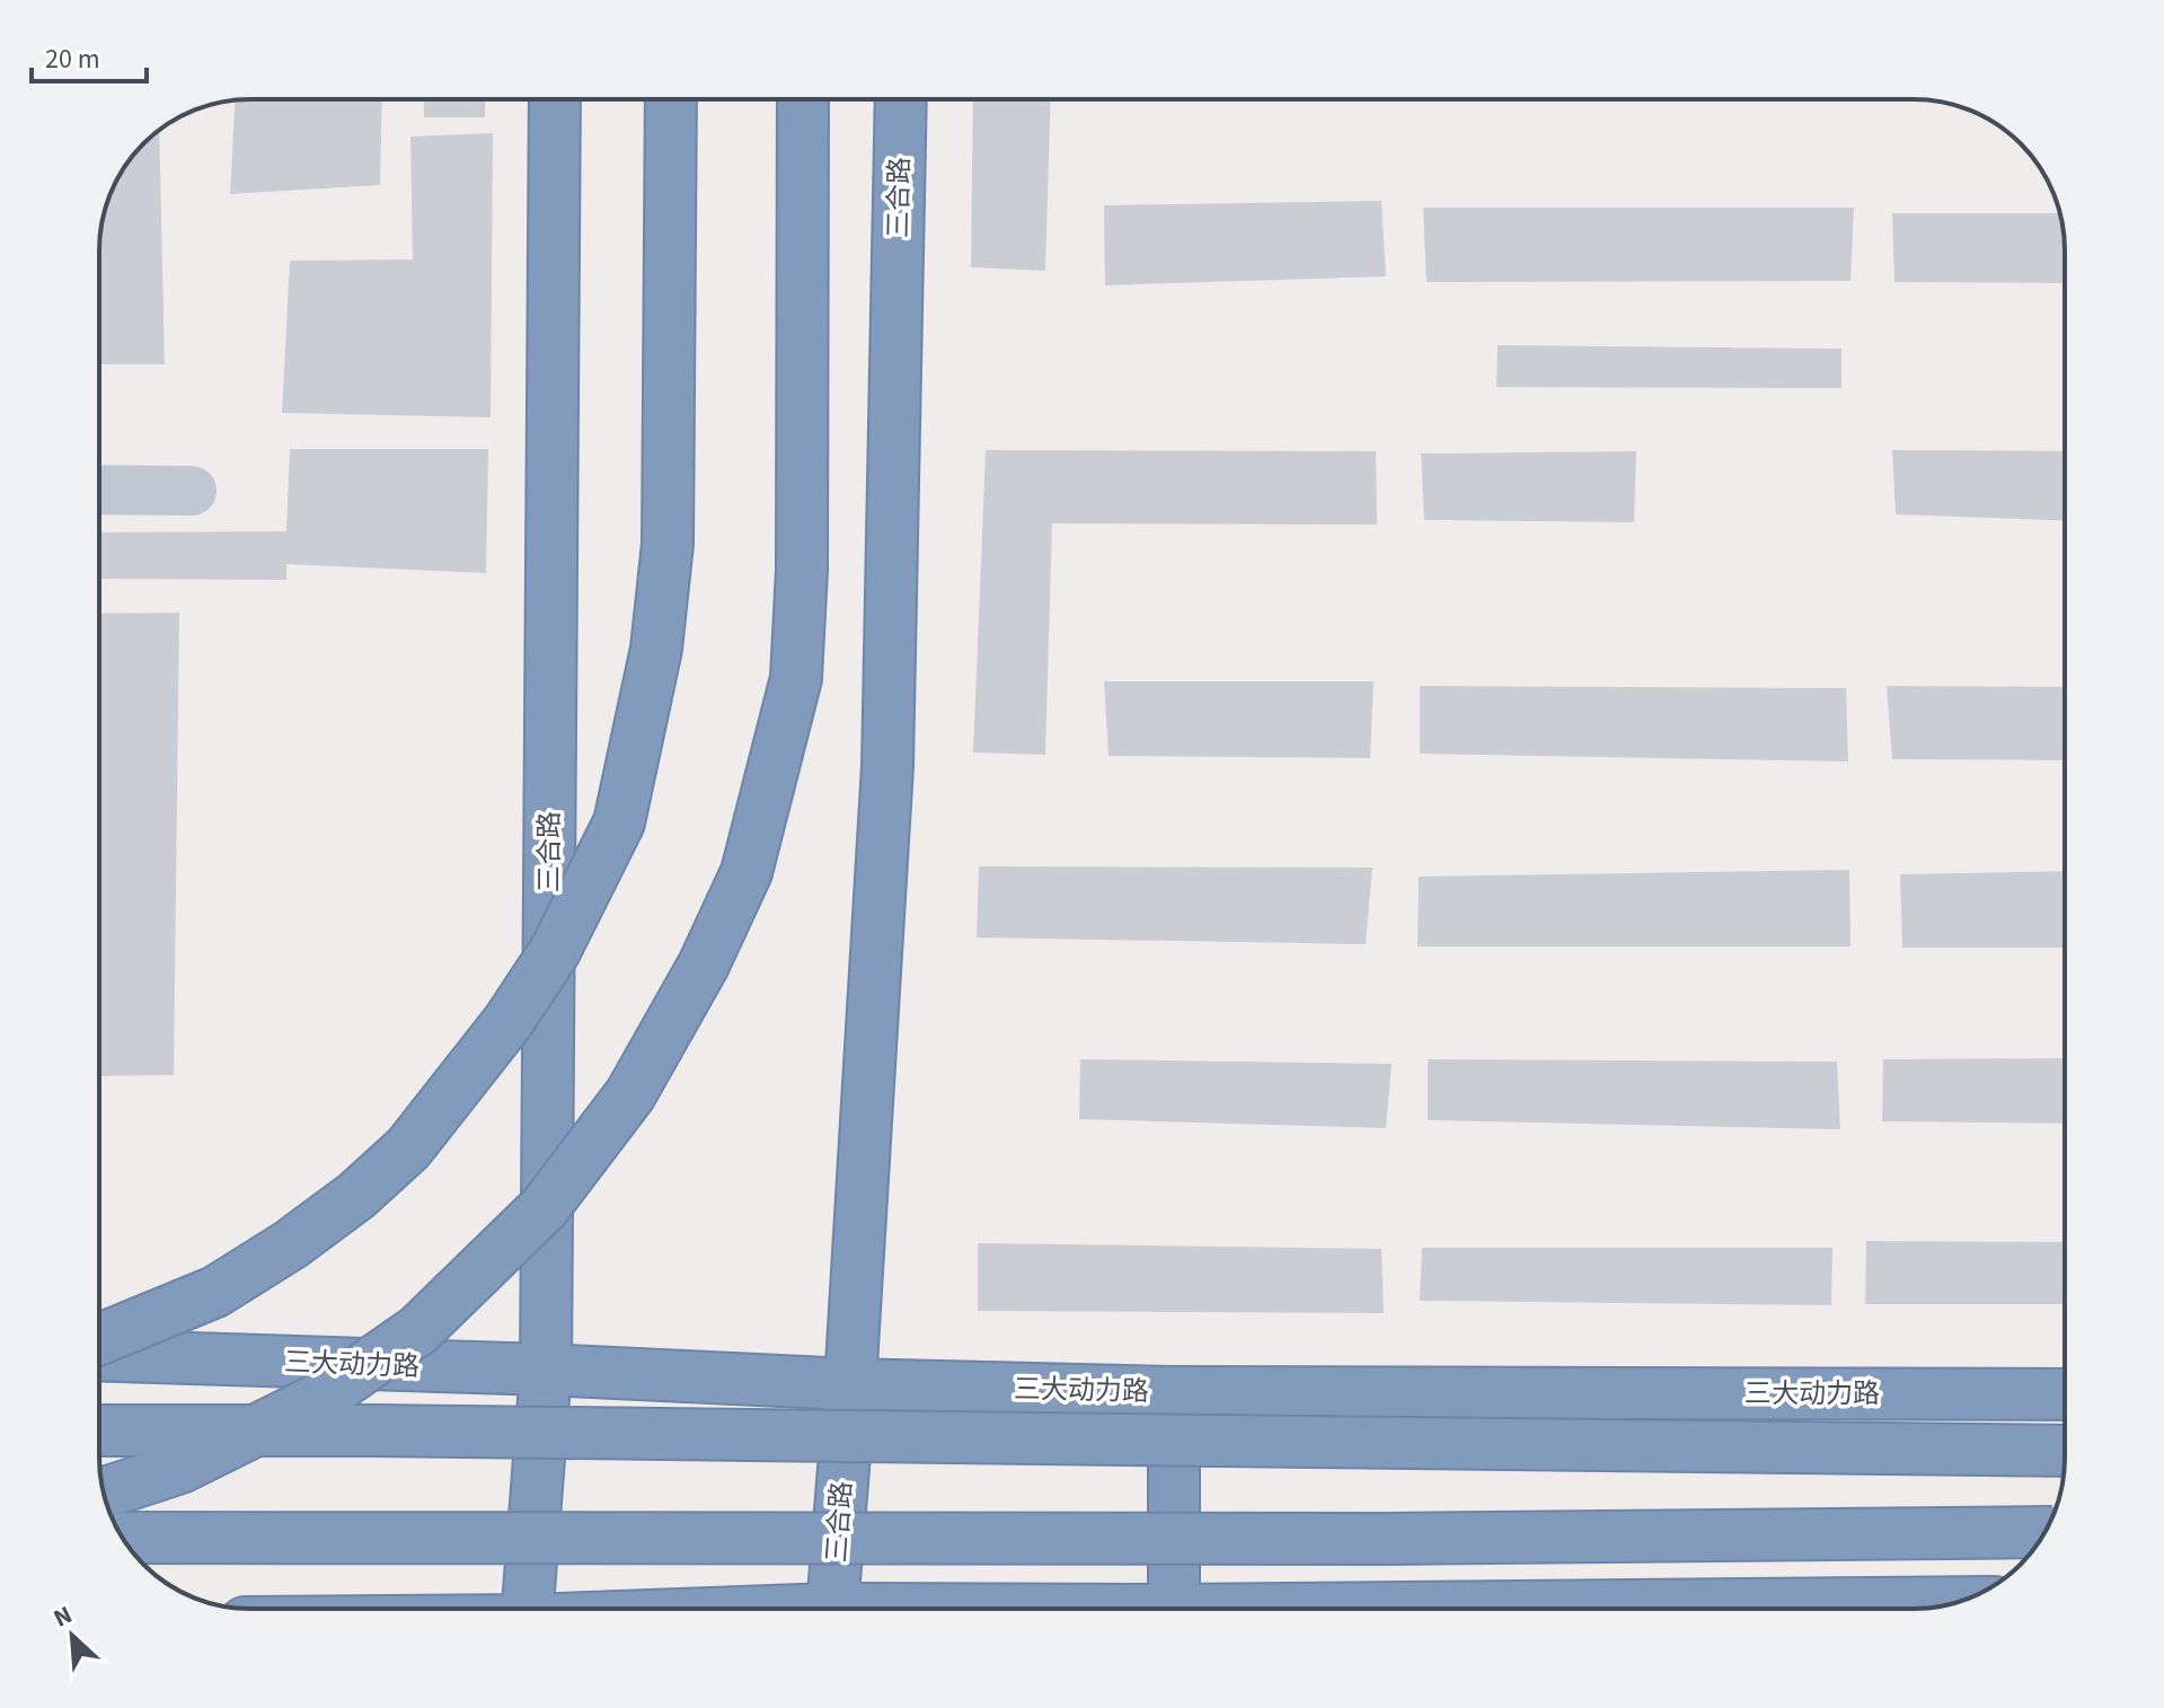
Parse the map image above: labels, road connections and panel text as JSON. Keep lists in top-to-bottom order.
{
  "streets": {
    "highway": ["三合路", "三大动力路"]
  },
  "crossings": [
    ["三合路", "三大动力路"]
  ],
  "scale_bar": "20 m",
  "north": "top left"
}
